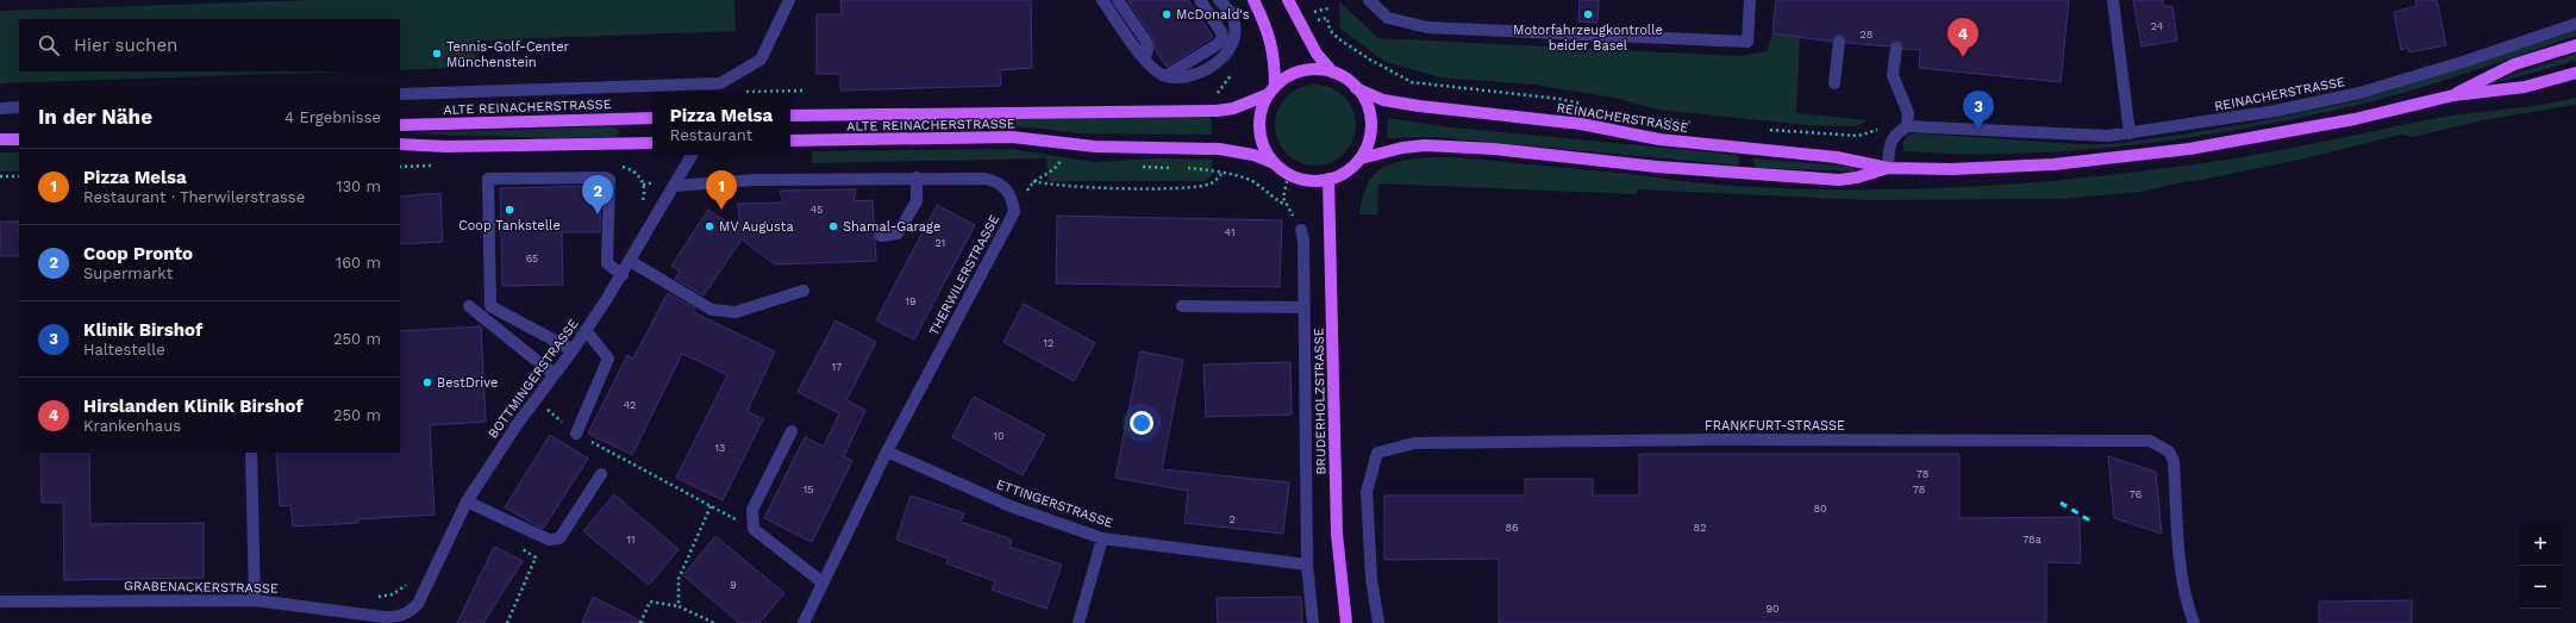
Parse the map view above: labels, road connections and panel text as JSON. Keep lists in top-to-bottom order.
{
  "streets": {
    "main road": ["REINACHERSTRASSE", "ALTE REINACHERSTRASSE", "BRUDERHOLZSTRASSE"],
    "street": [
      "THERWILERSTRASSE",
      "BOTTMINGERSTRASSE",
      "FRANKFURT-STRASSE",
      "ETTINGERSTRASSE",
      "GRABENACKERSTRASSE"
    ]
  },
  "crossings": [
    ["REINACHERSTRASSE", "ALTE REINACHERSTRASSE"],
    ["REINACHERSTRASSE", "BRUDERHOLZSTRASSE"],
    ["ALTE REINACHERSTRASSE", "BRUDERHOLZSTRASSE"],
    ["THERWILERSTRASSE", "BOTTMINGERSTRASSE"],
    ["THERWILERSTRASSE", "ETTINGERSTRASSE"],
    ["BOTTMINGERSTRASSE", "GRABENACKERSTRASSE"]
  ],
  "places": [
    "McDonald's",
    "Motorfahrzeugkontrolle beider Basel",
    "Tennis-Golf-Center Münchenstein",
    "Coop Tankstelle",
    "MV Augusta",
    "Shamal-Garage",
    "BestDrive"
  ],
  "house_numbers": [
    "24",
    "28",
    "45",
    "41",
    "21",
    "65",
    "19",
    "12",
    "17",
    "42",
    "10",
    "13",
    "78",
    "15",
    "78",
    "76",
    "80",
    "2",
    "86",
    "82",
    "11",
    "78a",
    "9",
    "90"
  ],
  "page": {
    "pins": [
      "4",
      "3",
      "1",
      "2"
    ],
    "search": "Hier suchen",
    "heading": ["In der Nähe", "4 Ergebnisse"],
    "popup": ["Pizza Melsa", "Restaurant"],
    "list": [
      {
        "mark": "1",
        "name": "Pizza Melsa",
        "note": "Restaurant · Therwilerstrasse",
        "value": "130 m"
      },
      {
        "mark": "2",
        "name": "Coop Pronto",
        "note": "Supermarkt",
        "value": "160 m"
      },
      {
        "mark": "3",
        "name": "Klinik Birshof",
        "note": "Haltestelle",
        "value": "250 m"
      },
      {
        "mark": "4",
        "name": "Hirslanden Klinik Birshof",
        "note": "Krankenhaus",
        "value": "250 m"
      }
    ],
    "map_buttons": ["+", "−"]
  }
}
